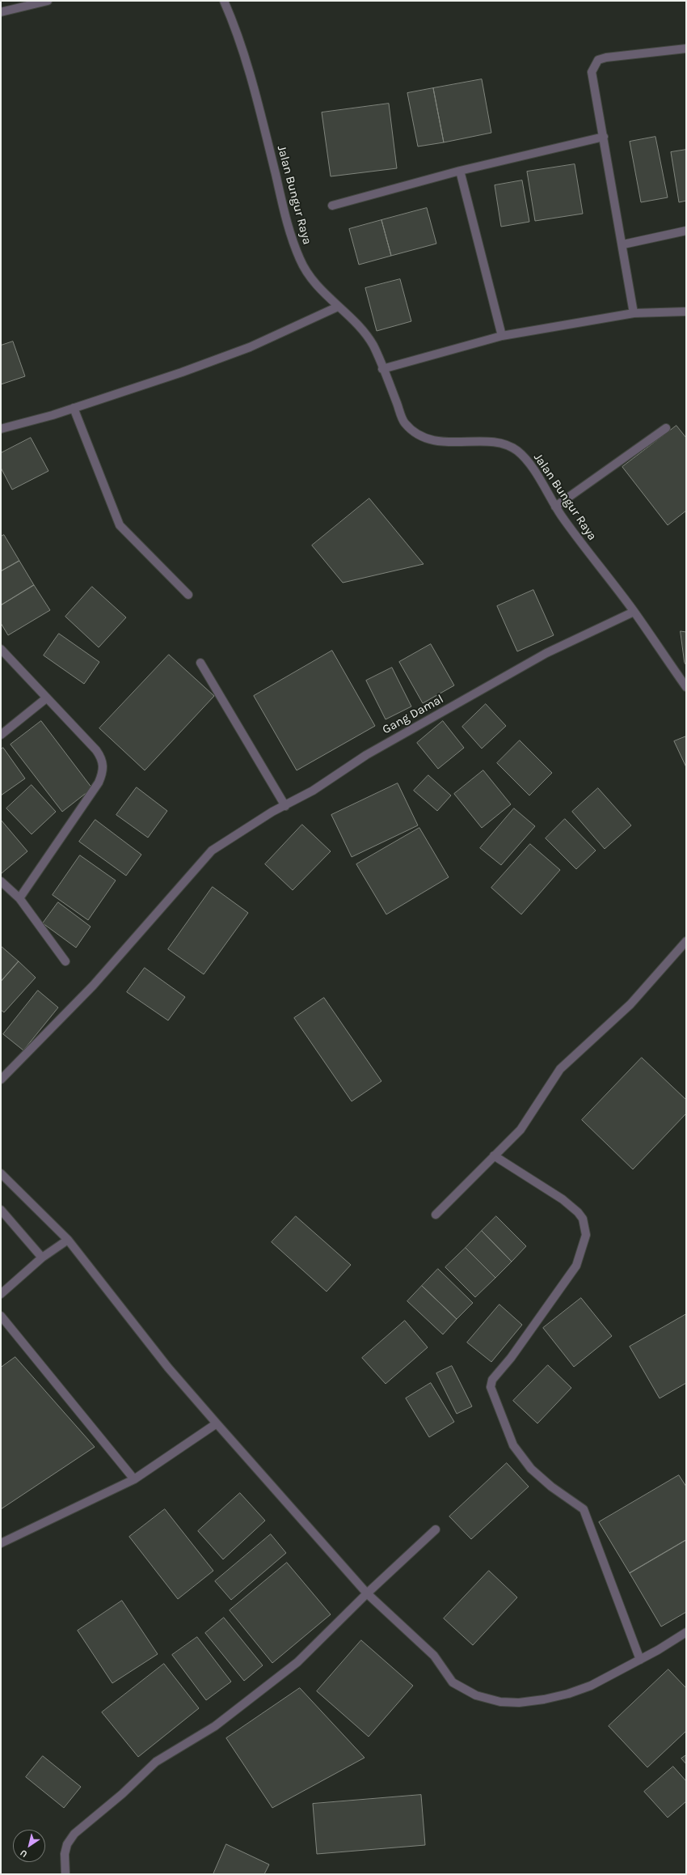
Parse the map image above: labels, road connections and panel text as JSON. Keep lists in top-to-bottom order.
{
  "streets": {
    "street": ["Jalan Bungur Raya", "Gang Damal"]
  },
  "crossings": [
    ["Jalan Bungur Raya", "Gang Damal"]
  ],
  "north": "bottom left"
}
